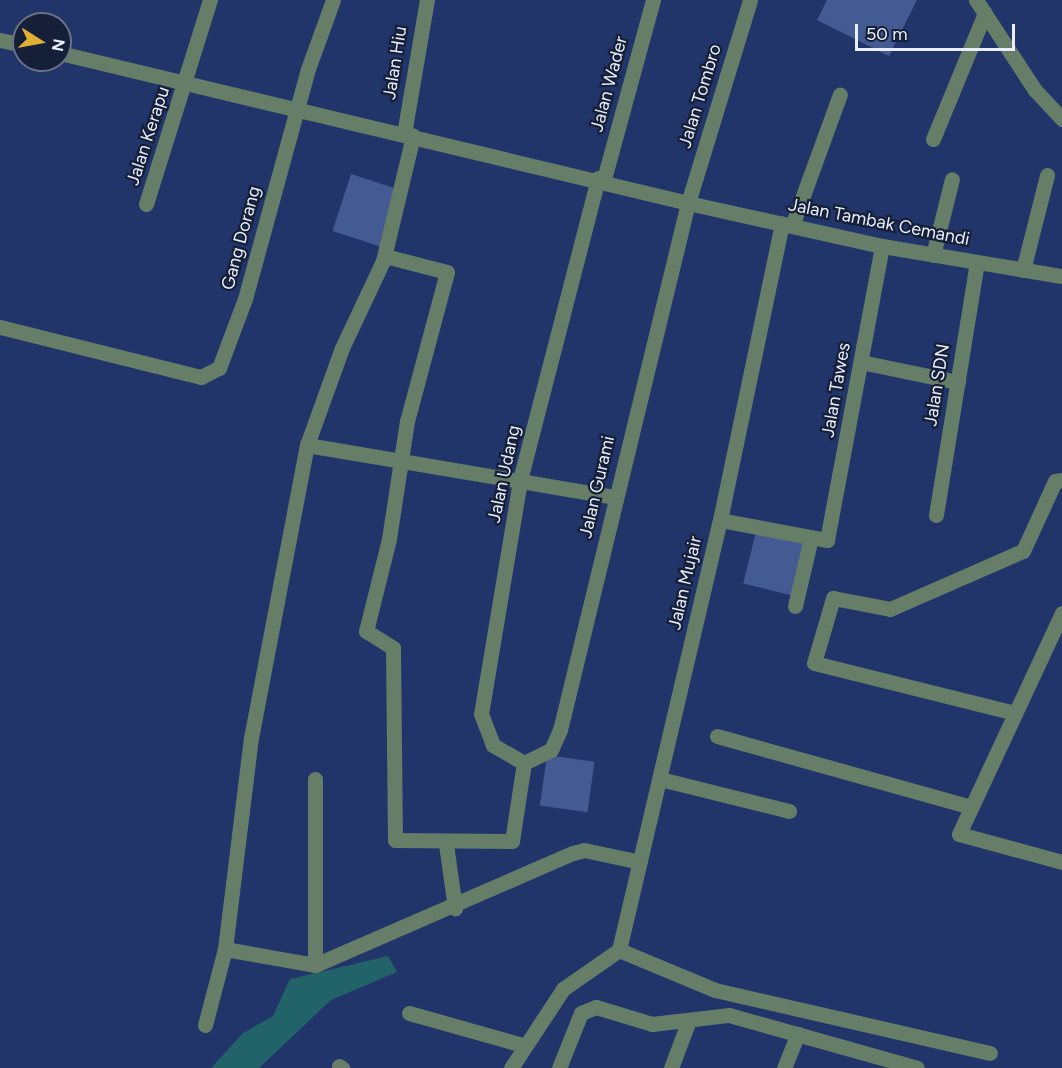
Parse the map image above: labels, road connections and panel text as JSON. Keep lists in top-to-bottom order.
{
  "streets": {
    "street": [
      "Jalan Hiu",
      "Jalan Wader",
      "Jalan Tombro",
      "Jalan Kerapu",
      "Jalan Tambak Cemandi",
      "Gang Dorang",
      "Jalan SDN",
      "Jalan Tawes",
      "Jalan Udang",
      "Jalan Gurami",
      "Jalan Mujair"
    ]
  },
  "crossings": [
    ["Jalan Hiu", "Jalan Tambak Cemandi"],
    ["Jalan Wader", "Jalan Tambak Cemandi"],
    ["Jalan Wader", "Jalan Udang"],
    ["Jalan Tombro", "Jalan Tambak Cemandi"],
    ["Jalan Tombro", "Jalan Gurami"],
    ["Jalan Kerapu", "Jalan Tambak Cemandi"],
    ["Jalan Tambak Cemandi", "Gang Dorang"],
    ["Jalan Tambak Cemandi", "Jalan SDN"],
    ["Jalan Tambak Cemandi", "Jalan Tawes"],
    ["Jalan Tambak Cemandi", "Jalan Udang"],
    ["Jalan Tambak Cemandi", "Jalan Gurami"],
    ["Jalan Tambak Cemandi", "Jalan Mujair"],
    ["Jalan Udang", "Jalan Gurami"]
  ],
  "scale_bar": "50 m",
  "north": "right"
}
